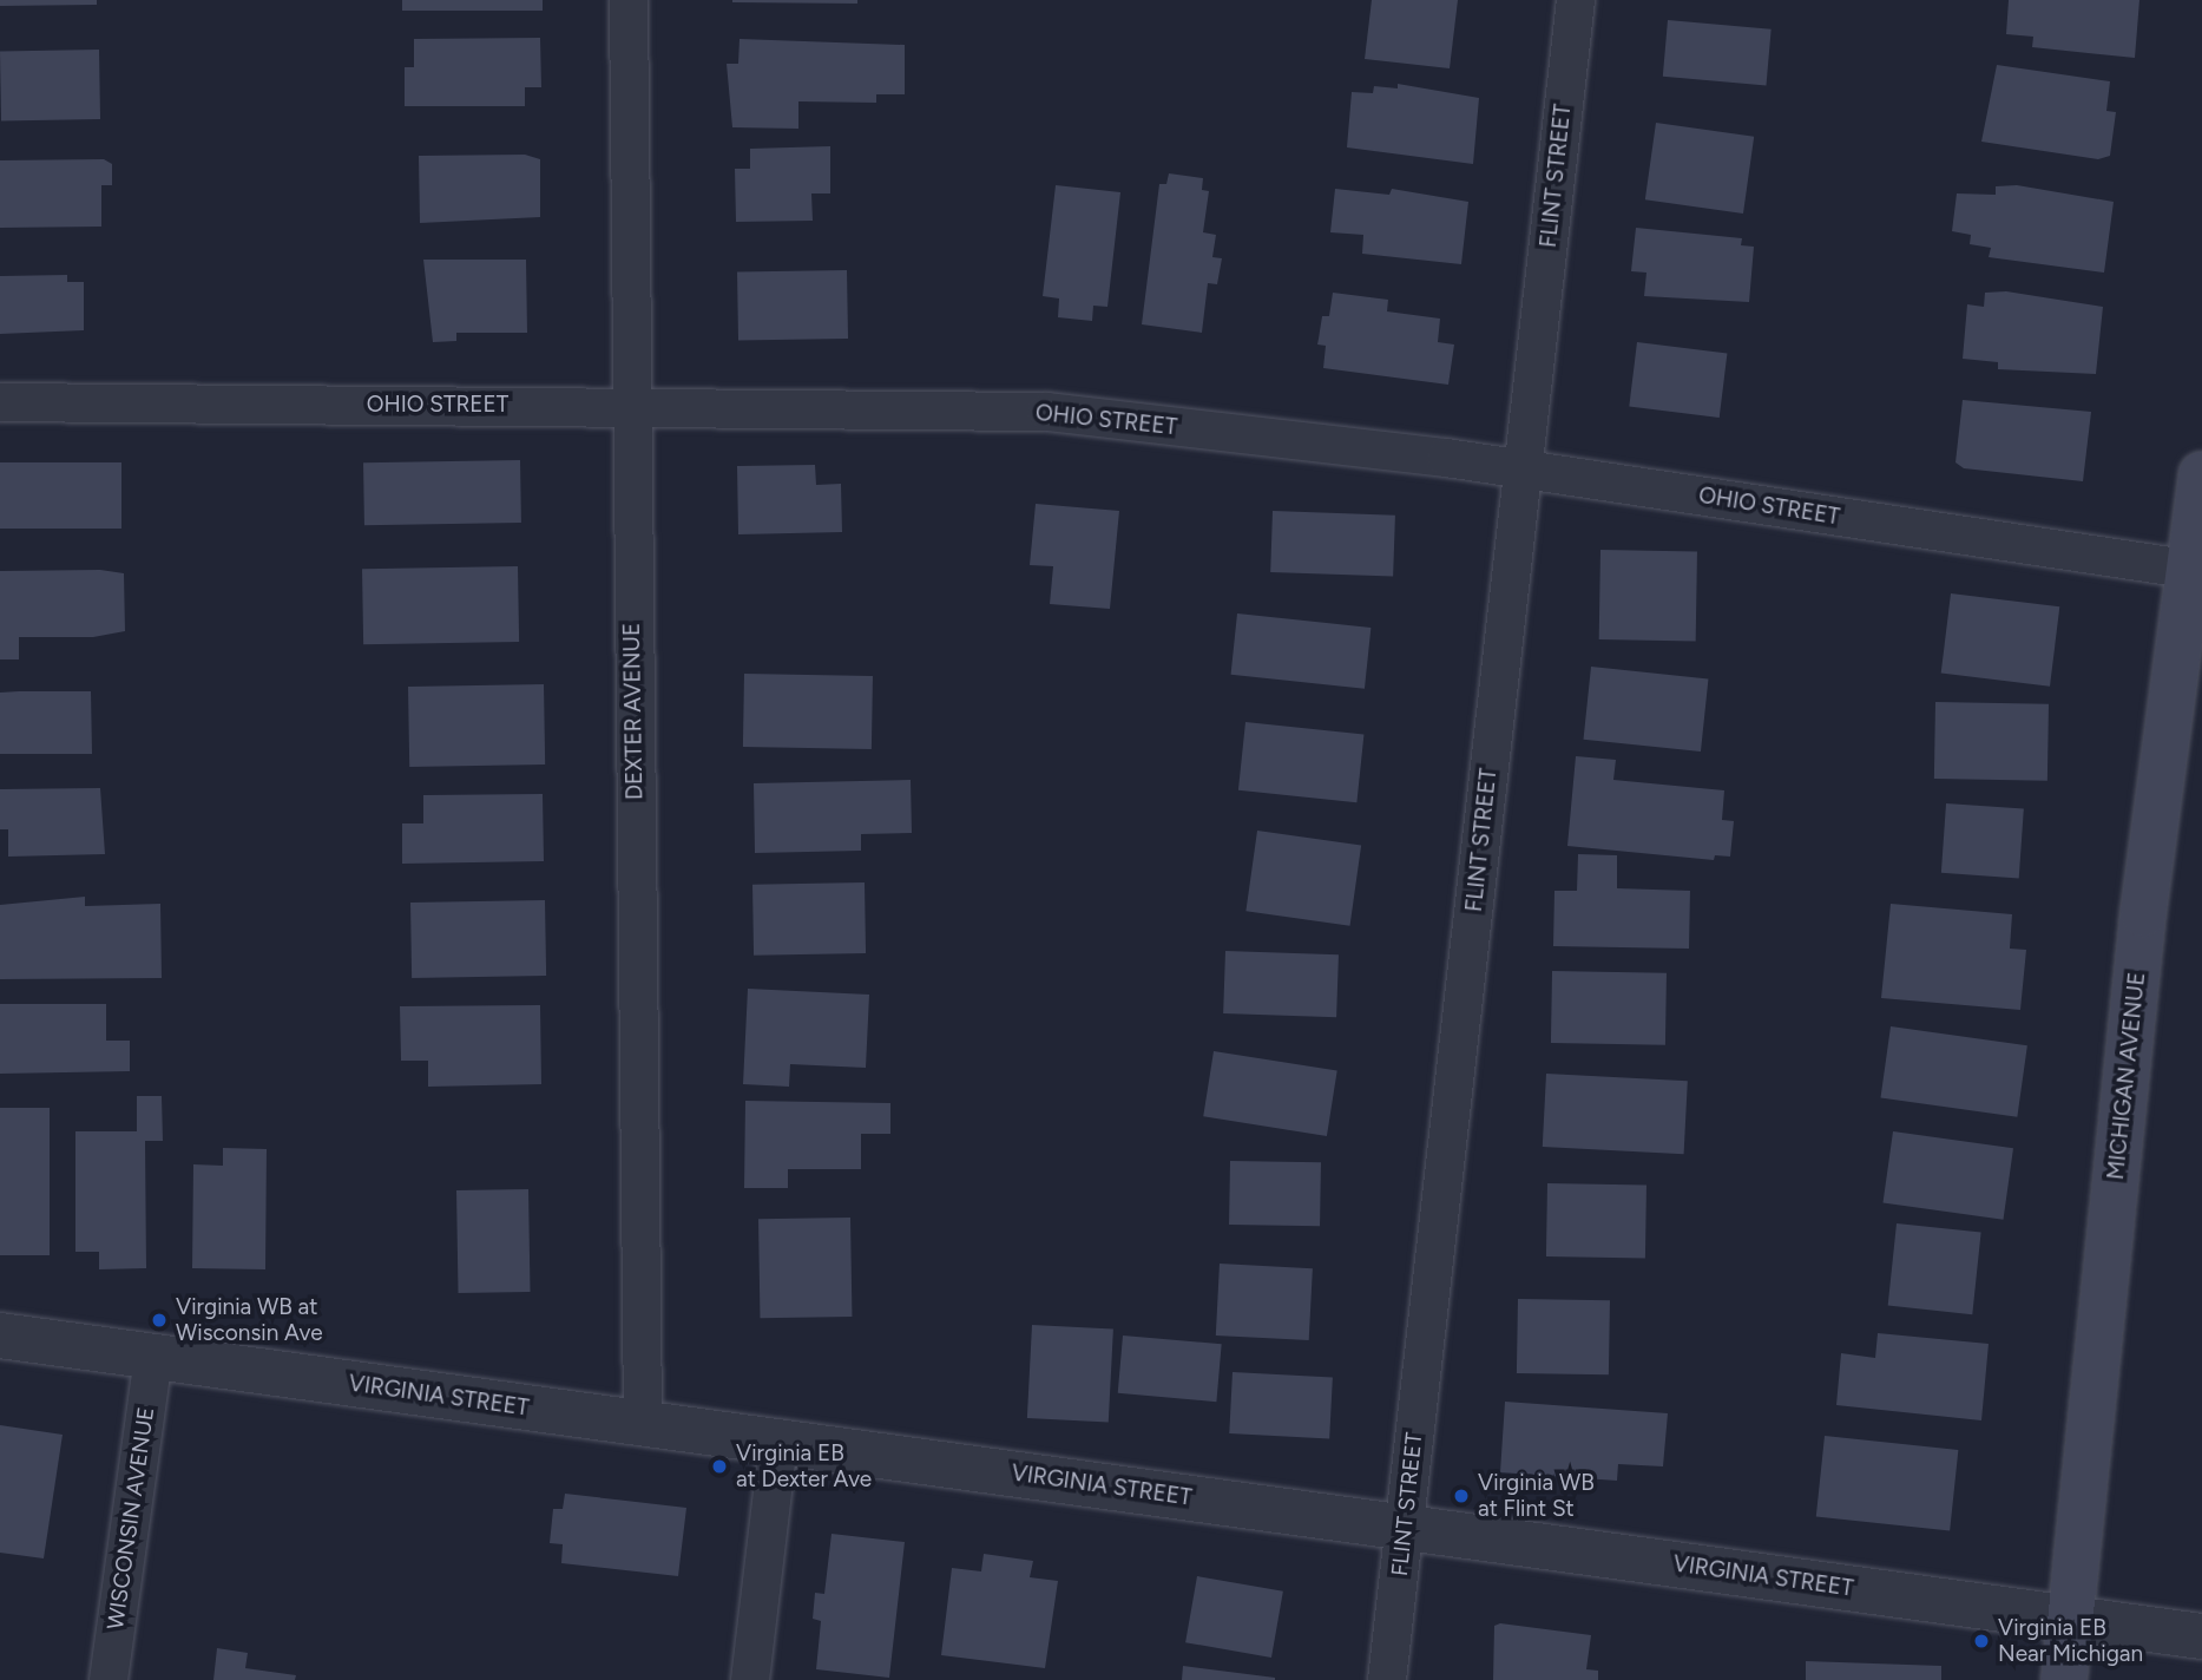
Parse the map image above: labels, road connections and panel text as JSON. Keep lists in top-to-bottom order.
{
  "streets": {
    "main road": ["MICHIGAN AVENUE"],
    "street": [
      "FLINT STREET",
      "OHIO STREET",
      "DEXTER AVENUE",
      "VIRGINIA STREET",
      "WISCONSIN AVENUE"
    ]
  },
  "crossings": [
    ["FLINT STREET", "OHIO STREET"],
    ["FLINT STREET", "VIRGINIA STREET"],
    ["OHIO STREET", "DEXTER AVENUE"],
    ["OHIO STREET", "MICHIGAN AVENUE"],
    ["DEXTER AVENUE", "VIRGINIA STREET"],
    ["MICHIGAN AVENUE", "VIRGINIA STREET"],
    ["VIRGINIA STREET", "WISCONSIN AVENUE"]
  ],
  "places": [
    "Virginia WB at Wisconsin Ave",
    "Virginia EB at Dexter Ave",
    "Virginia WB at Flint St",
    "Virginia EB Near Michigan"
  ]
}
